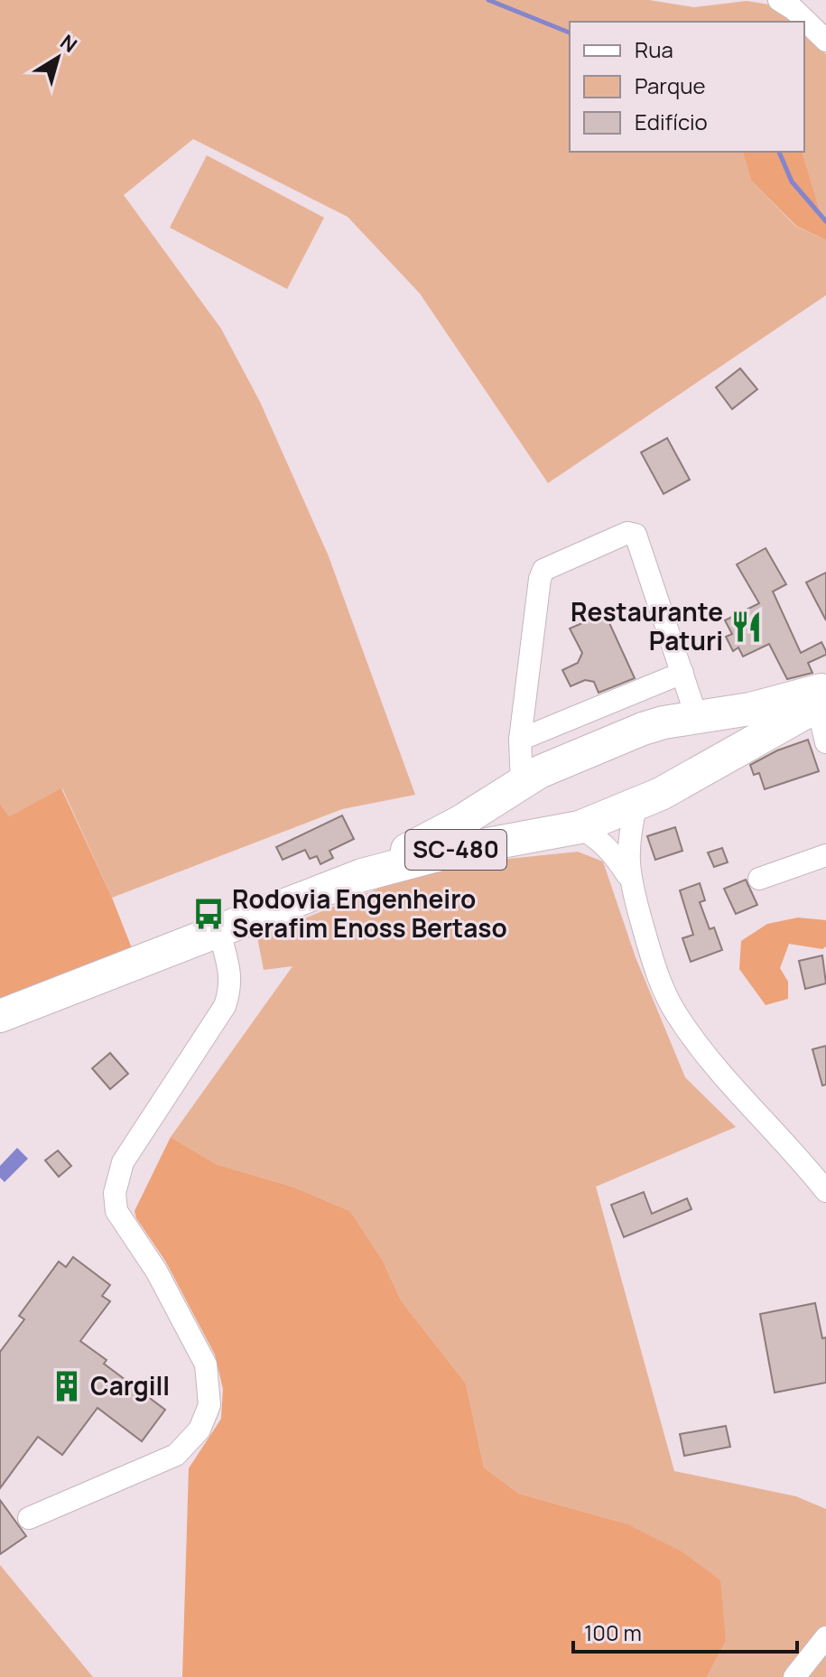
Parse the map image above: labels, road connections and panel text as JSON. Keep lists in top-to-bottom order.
{
  "streets": {
    "highway": ["SC-480"]
  },
  "places": {
    "restaurant": ["Restaurante Paturi"],
    "bus stop": ["Rodovia Engenheiro Serafim Enoss Bertaso"],
    "building": ["Cargill"]
  },
  "legend": ["Rua", "Parque", "Edifício"],
  "scale_bar": "100 m",
  "north": "top right"
}
